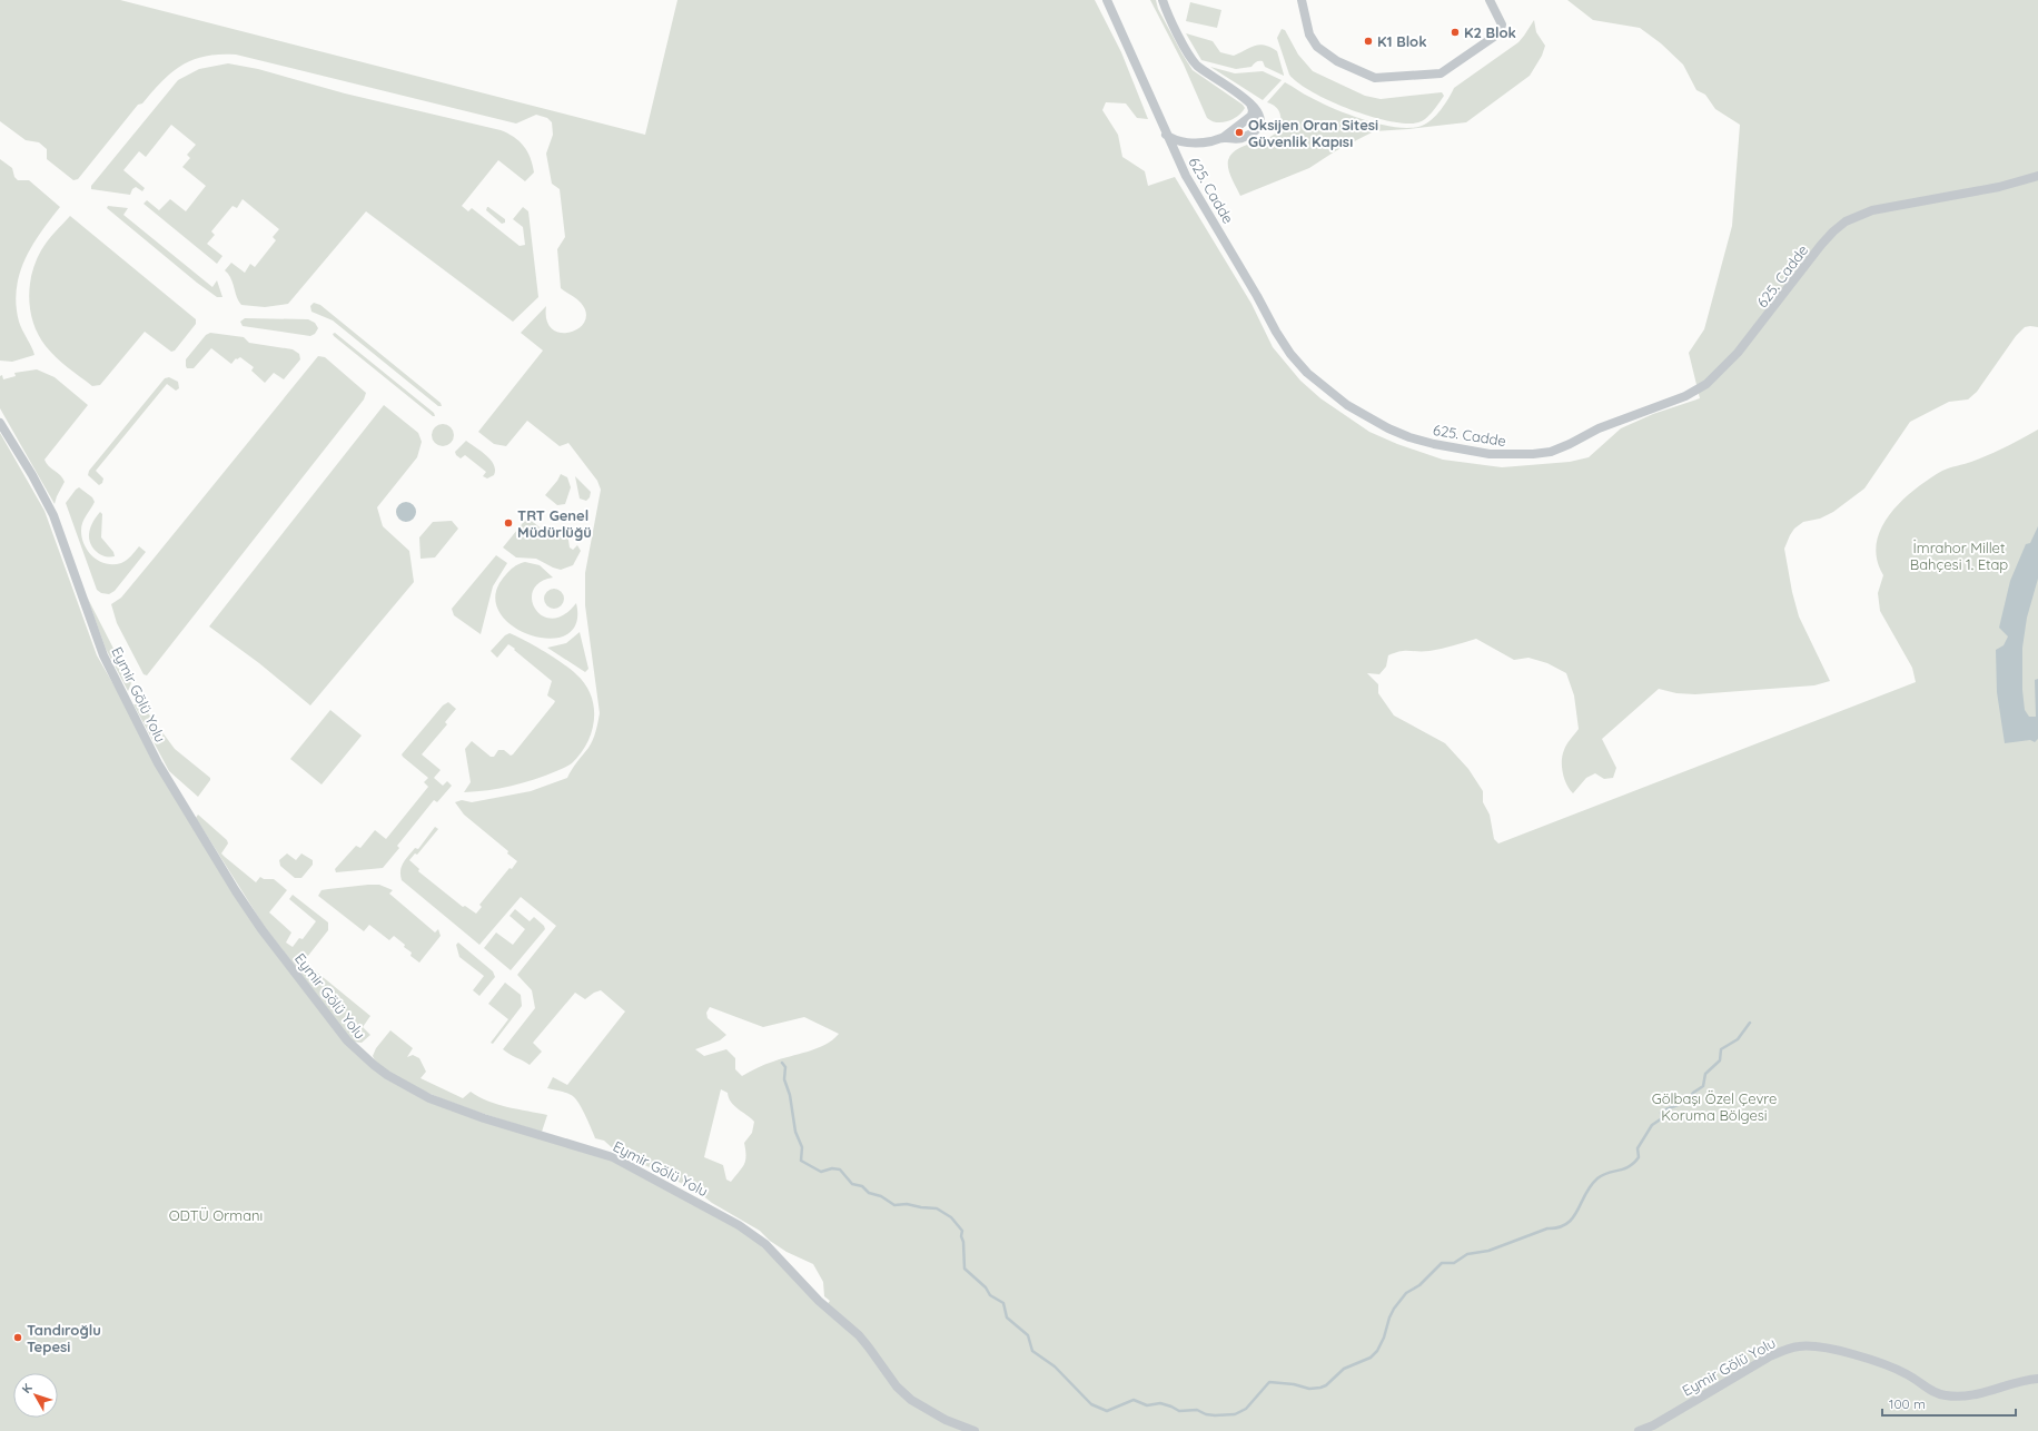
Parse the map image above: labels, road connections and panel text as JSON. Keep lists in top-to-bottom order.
{
  "streets": {
    "street": ["625. Cadde", "Eymir Gölü Yolu"]
  },
  "parks": ["İmrahor Millet Bahçesi 1. Etap", "Gölbaşı Özel Çevre Koruma Bölgesi", "ODTÜ Ormanı"],
  "places": [
    "K2 Blok",
    "K1 Blok",
    "Oksijen Oran Sitesi Güvenlik Kapısı",
    "TRT Genel Müdürlüğü",
    "Tandıroğlu Tepesi"
  ],
  "scale_bar": "100 m",
  "north": "top left"
}
